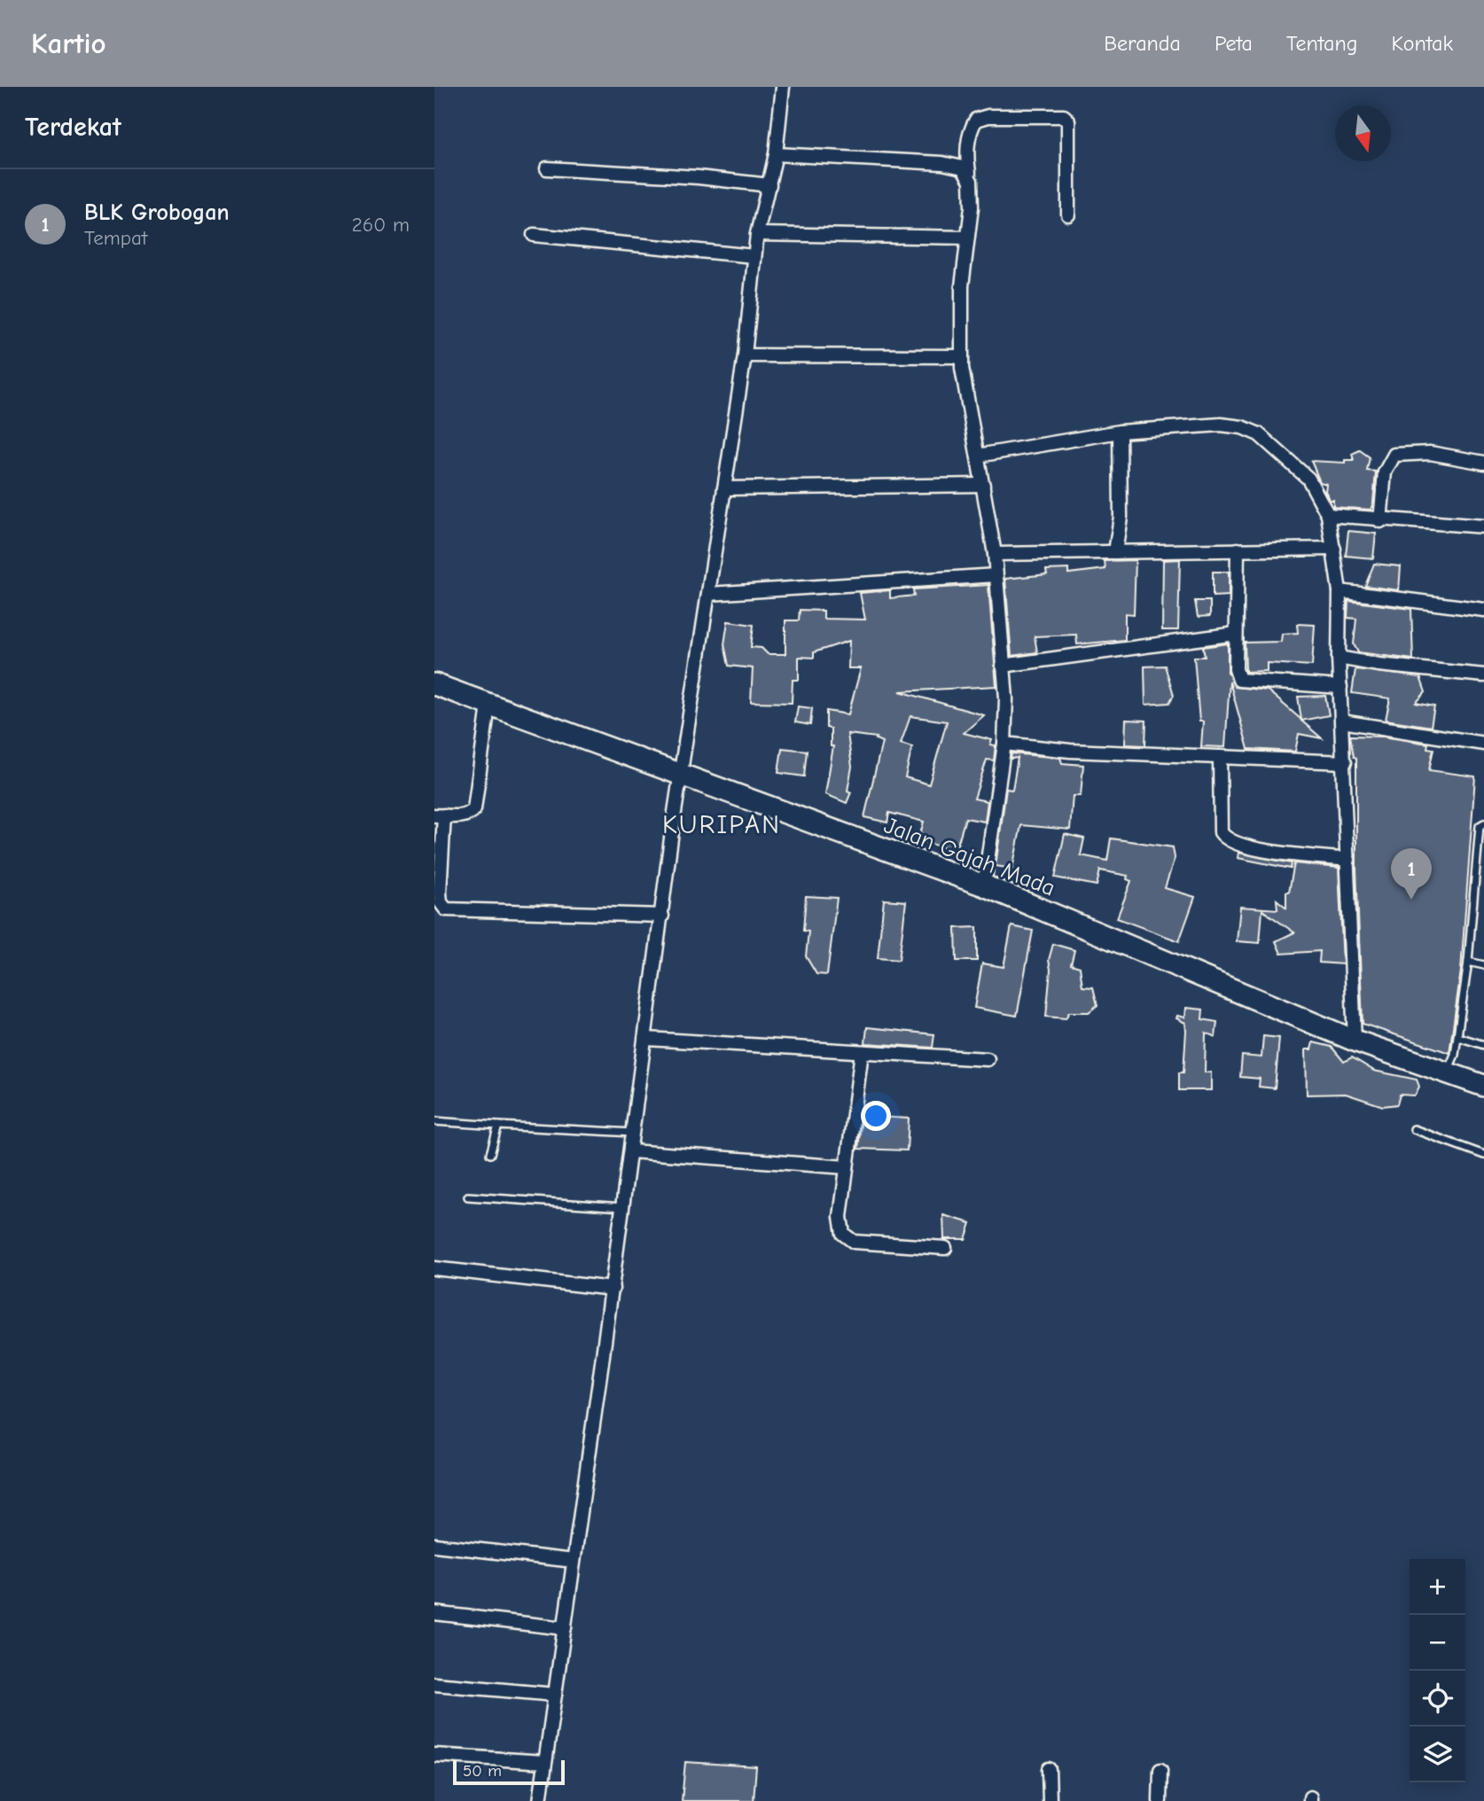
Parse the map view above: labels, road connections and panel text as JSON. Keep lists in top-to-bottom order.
{
  "streets": {
    "main road": ["Jalan Gajah Mada"]
  },
  "districts": ["KURIPAN"],
  "scale_bar": "50 m",
  "north": "bottom",
  "page": {
    "header": "Kartio",
    "nav": [
      "Beranda",
      "Peta",
      "Tentang",
      "Kontak"
    ],
    "heading": "Terdekat",
    "list": [
      {
        "mark": "1",
        "name": "BLK Grobogan",
        "note": "Tempat",
        "value": "260 m"
      }
    ],
    "pins": "1",
    "map_buttons": ["+", "−"],
    "scale": "50 m"
  }
}
